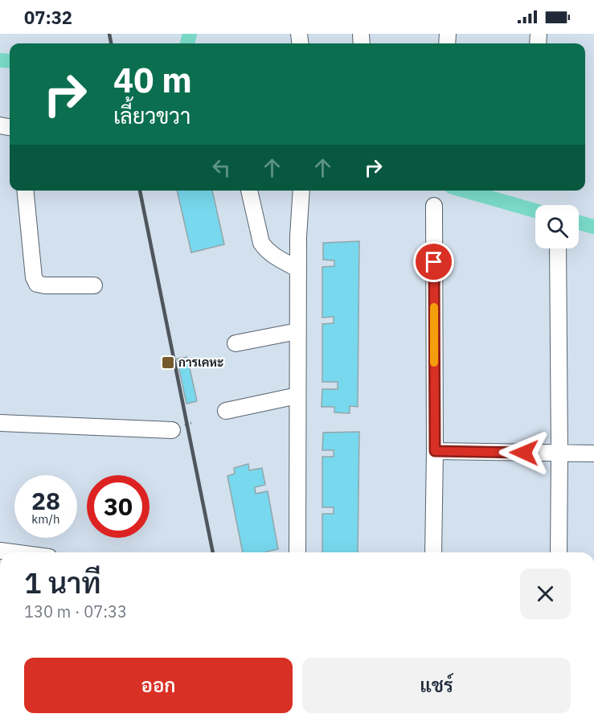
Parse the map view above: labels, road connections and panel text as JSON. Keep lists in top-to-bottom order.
{
  "places": {
    "transit": ["การเคหะ"]
  },
  "page": {
    "status": "07:32",
    "turn": ["40 m", "เลี้ยวขวา"],
    "speed": "28 km/h",
    "limit": "30",
    "heading": ["1 นาที", "130 m · 07:33"],
    "buttons": ["ออก", "แชร์"]
  }
}
